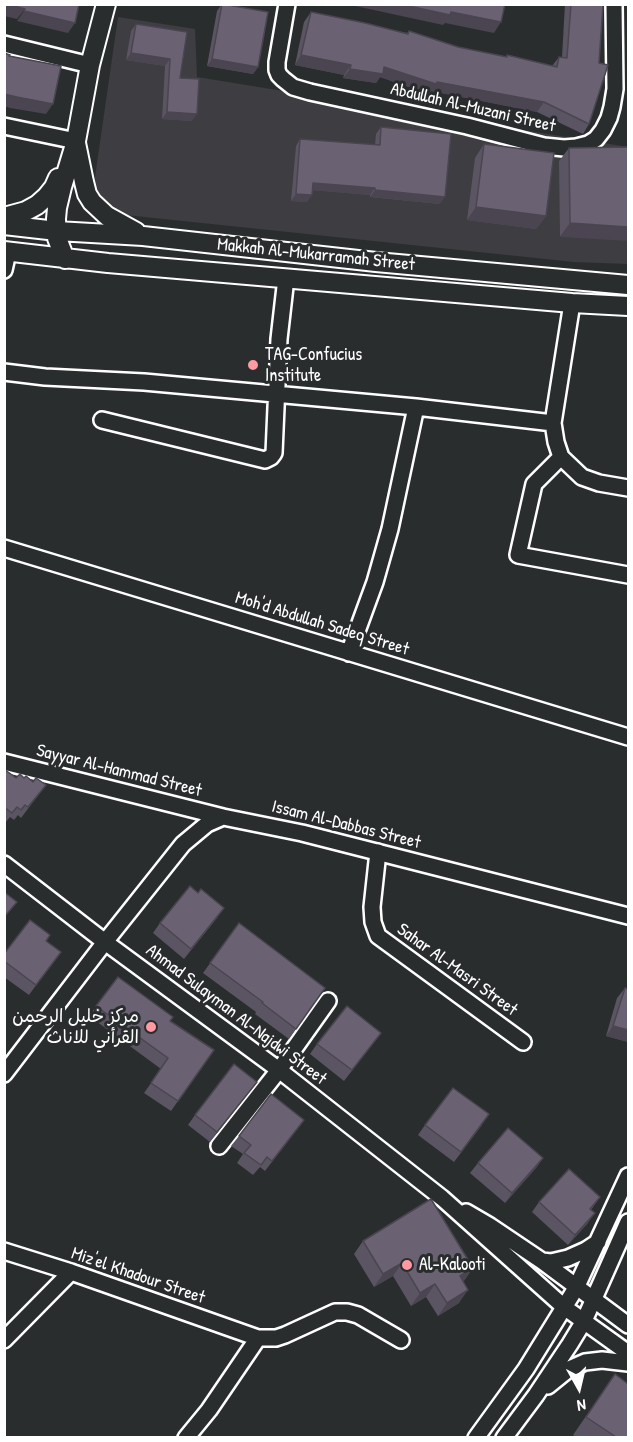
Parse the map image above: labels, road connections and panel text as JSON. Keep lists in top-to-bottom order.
{
  "streets": {
    "main road": ["Makkah Al-Mukarramah Street"],
    "street": [
      "Abdullah Al-Muzani Street",
      "Moh'd Abdullah Sadeq Street",
      "Sayyar Al-Hammad Street",
      "Issam Al-Dabbas Street",
      "Sahar Al-Masri Street",
      "Ahmad Sulayman Al-Najdwi Street",
      "Miz'el Khadour Street"
    ]
  },
  "crossings": [
    ["Sayyar Al-Hammad Street", "Issam Al-Dabbas Street"],
    ["Issam Al-Dabbas Street", "Sahar Al-Masri Street"]
  ],
  "places": ["TAG-Confucius Institute", "مركز خليل الرحمن القرأني للاناث", "Al-Kalooti"],
  "north": "bottom"
}
